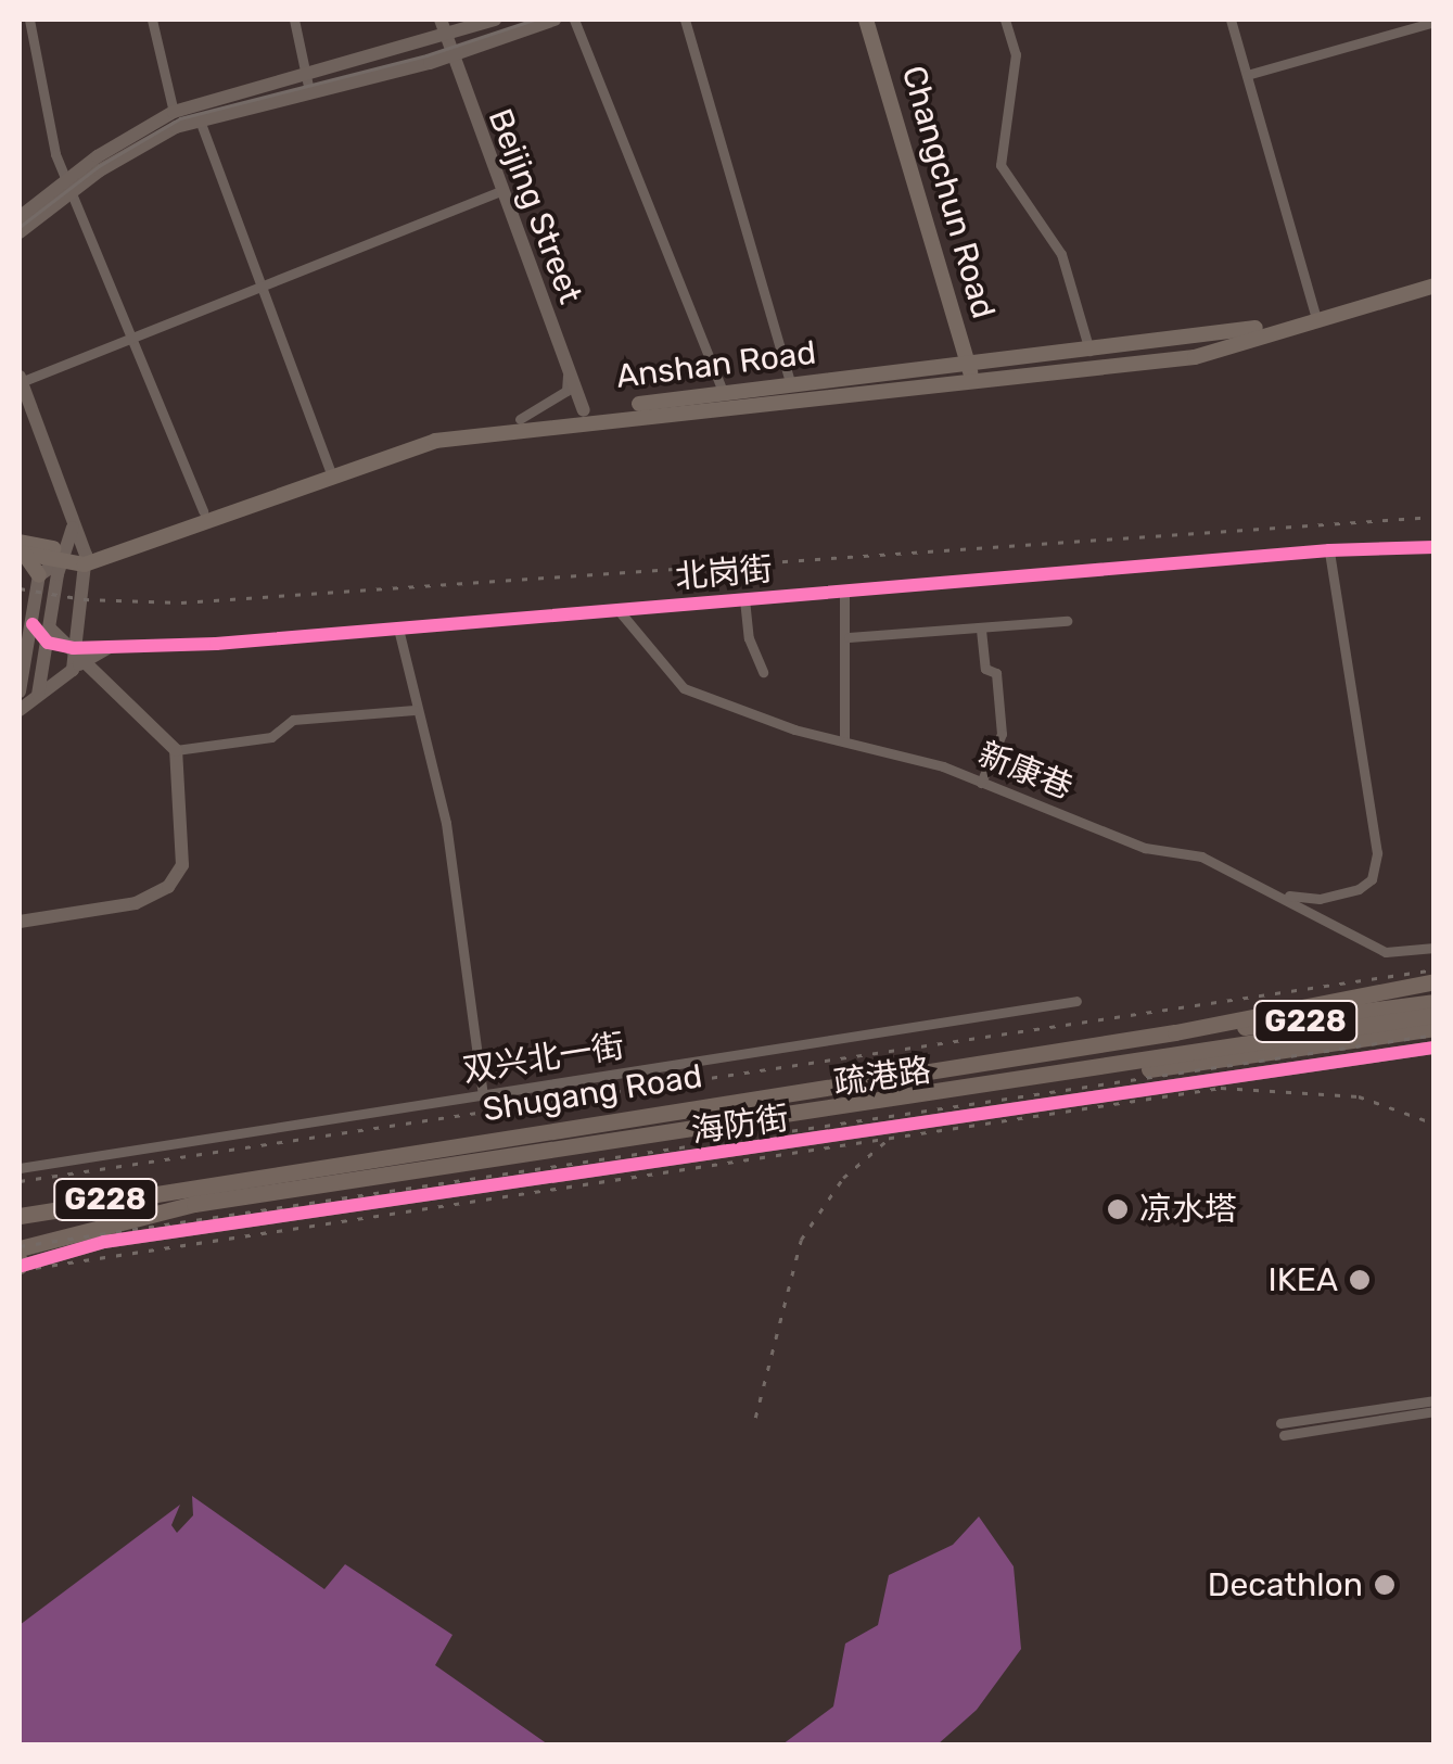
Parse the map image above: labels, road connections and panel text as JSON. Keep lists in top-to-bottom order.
{
  "streets": {
    "highway": ["G228", "疏港路", "Shugang Road"],
    "main road": ["Changchun Road", "Anshan Road"],
    "street": [
      "Beijing Street",
      "北岗街",
      "新康巷",
      "双兴北一街",
      "海防街"
    ]
  },
  "crossings": [
    ["Changchun Road", "Anshan Road"],
    ["Beijing Street", "Anshan Road"],
    ["北岗街", "新康巷"],
    ["G228", "Shugang Road"],
    ["疏港路", "Shugang Road"],
    ["Shugang Road", "海防街"]
  ],
  "places": ["凉水塔", "IKEA", "Decathlon"]
}
